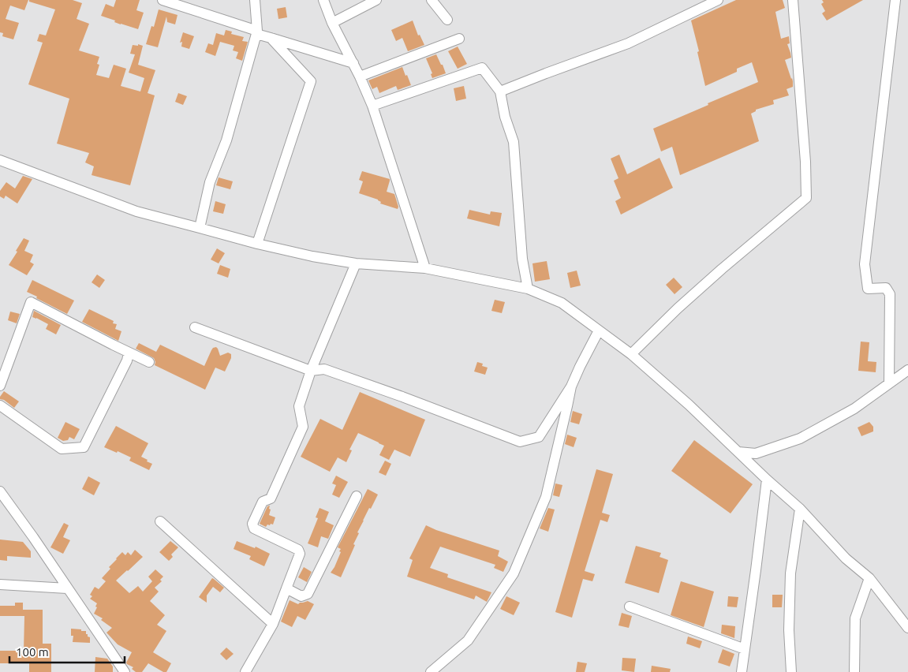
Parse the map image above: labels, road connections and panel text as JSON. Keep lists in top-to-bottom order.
{
  "scale_bar": "100 m"
}
